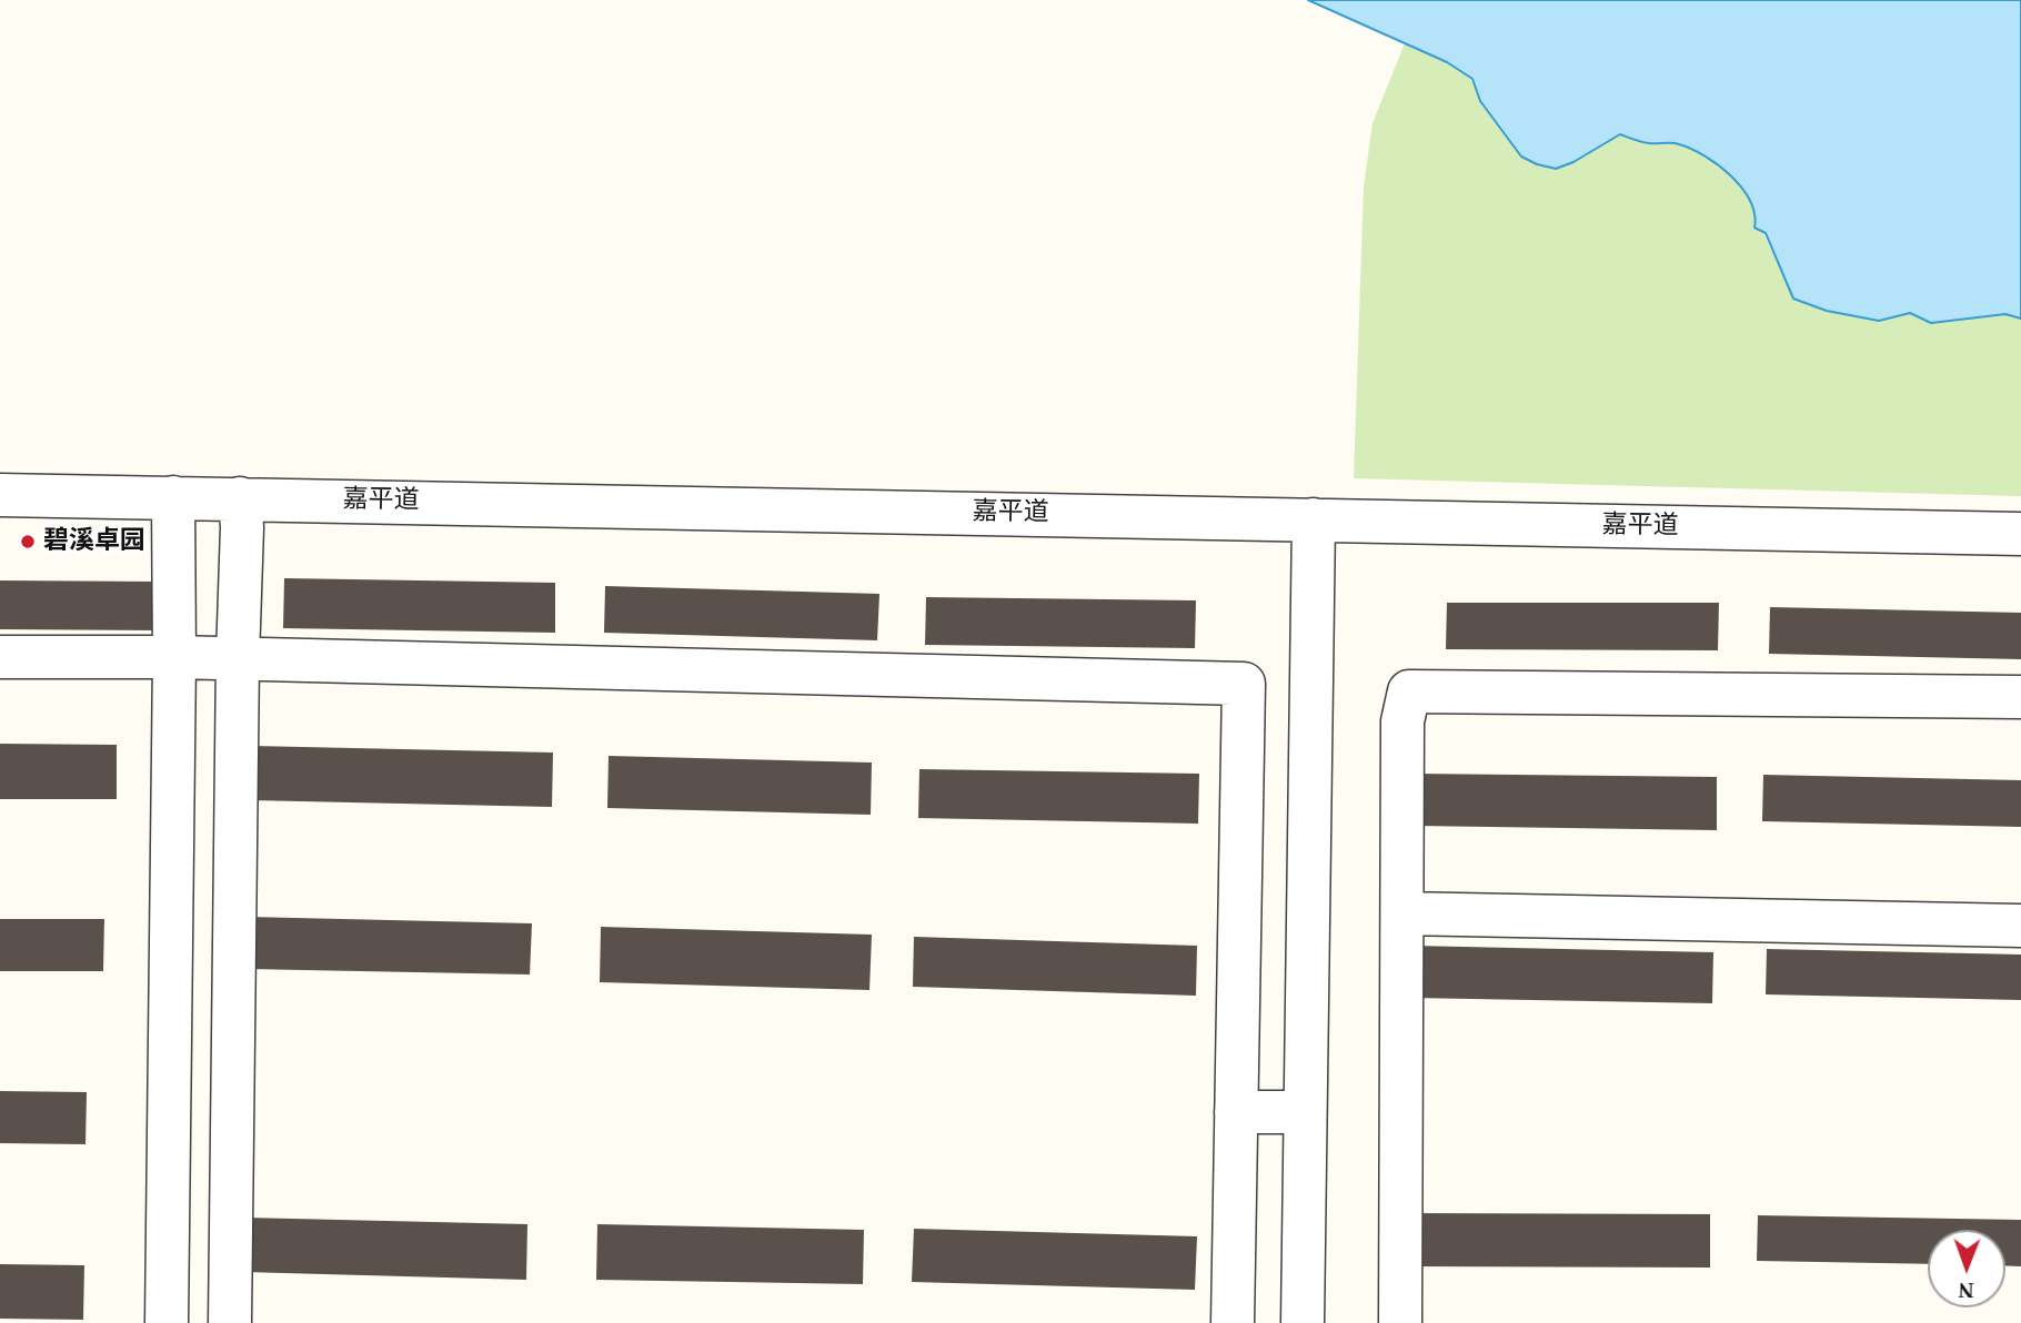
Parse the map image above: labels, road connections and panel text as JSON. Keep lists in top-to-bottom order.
{
  "streets": {
    "street": ["嘉平道"]
  },
  "places": ["碧溪卓园"],
  "north": "bottom"
}
